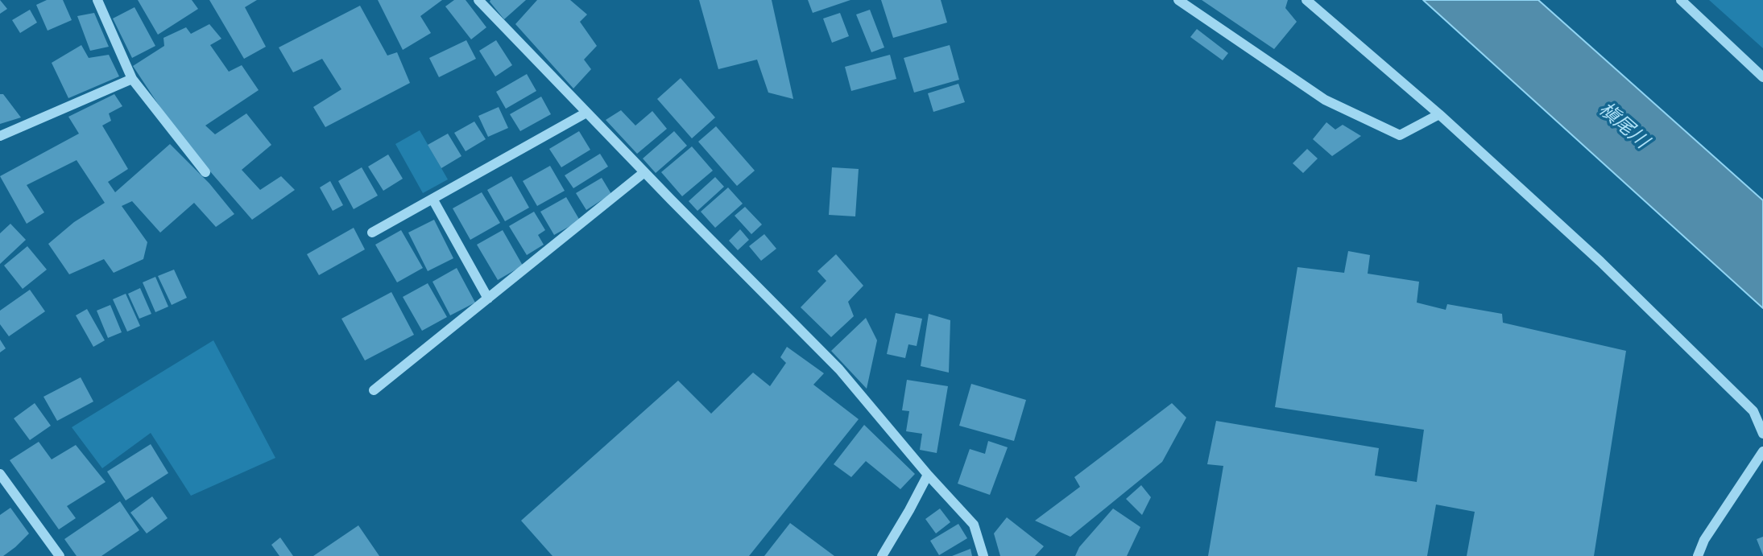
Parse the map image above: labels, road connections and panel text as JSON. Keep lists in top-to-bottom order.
{
  "water": ["槇尾川"]
}
